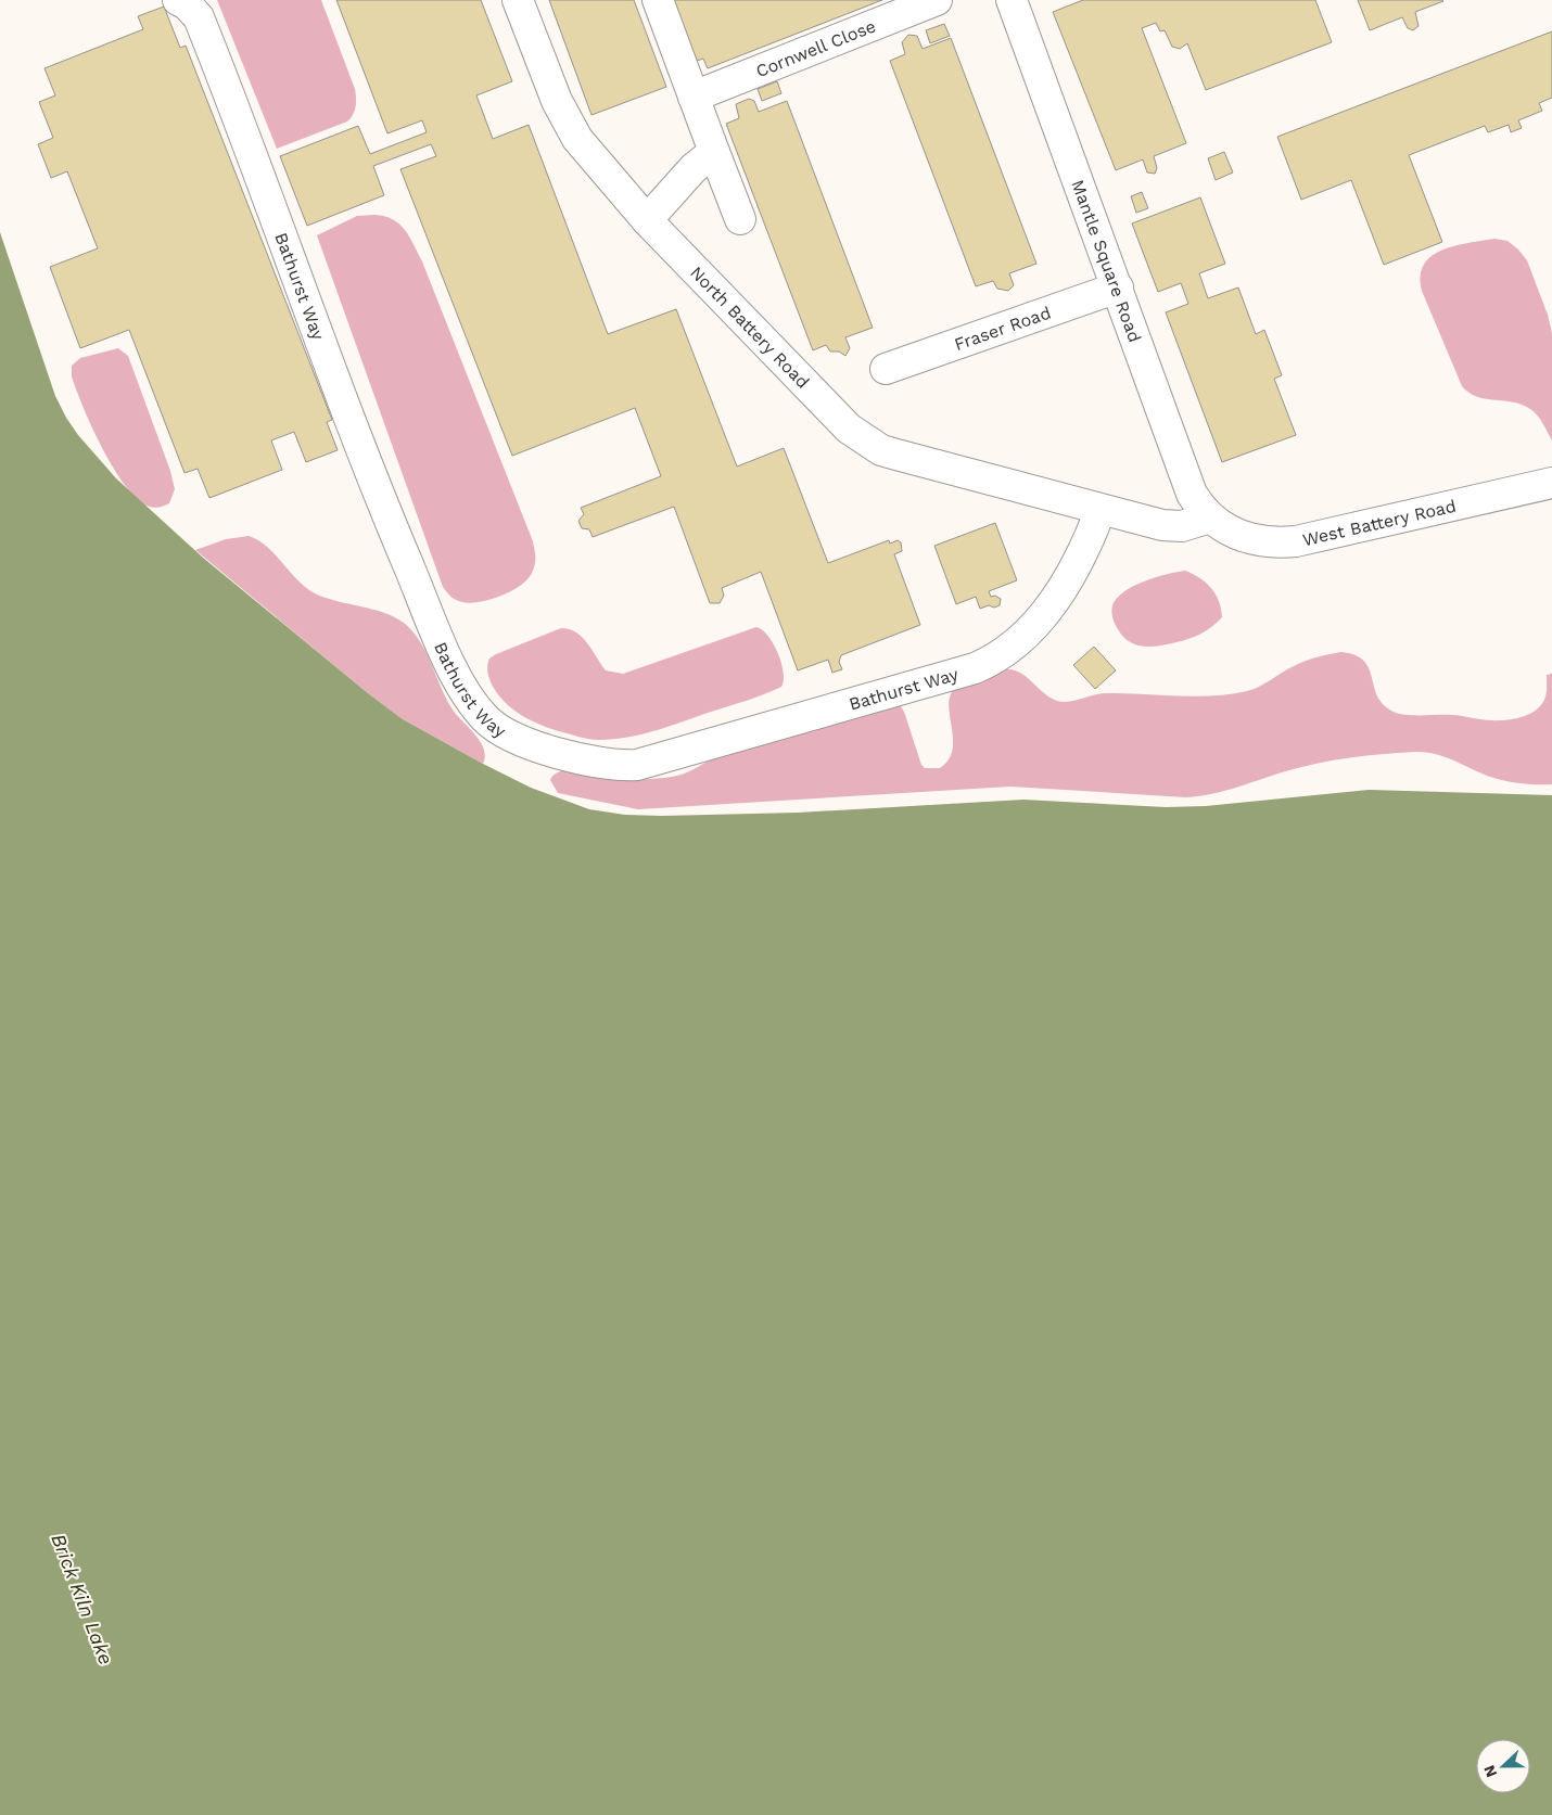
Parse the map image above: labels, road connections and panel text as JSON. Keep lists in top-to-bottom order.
{
  "streets": {
    "lane": [
      "Cornwell Close",
      "Mantle Square Road",
      "Bathurst Way",
      "North Battery Road",
      "Fraser Road",
      "West Battery Road"
    ]
  },
  "crossings": [
    ["Mantle Square Road", "North Battery Road"],
    ["Mantle Square Road", "Fraser Road"],
    ["Mantle Square Road", "West Battery Road"],
    ["Bathurst Way", "North Battery Road"],
    ["North Battery Road", "West Battery Road"]
  ],
  "water": ["Brick Kiln Lake"],
  "north": "left"
}
